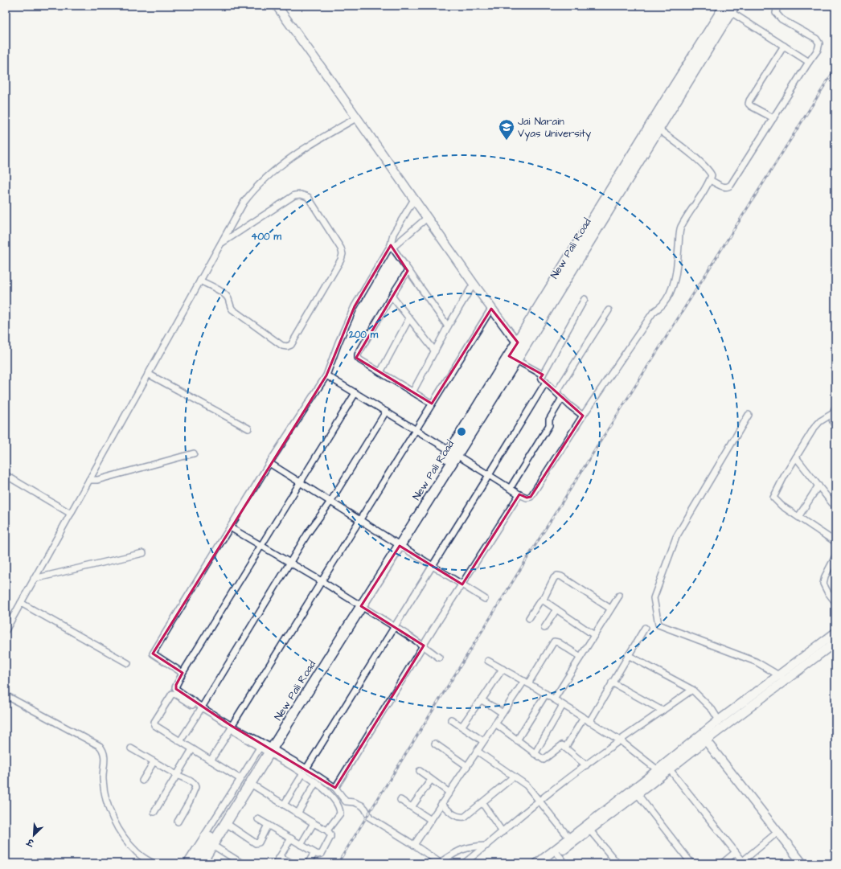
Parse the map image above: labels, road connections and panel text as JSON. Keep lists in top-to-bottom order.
{
  "streets": {
    "highway": ["New Pali Road"]
  },
  "places": {
    "school or university": ["Jai Narain Vyas University"]
  },
  "north": "bottom left",
  "rings": ["400 m", "200 m"]
}
